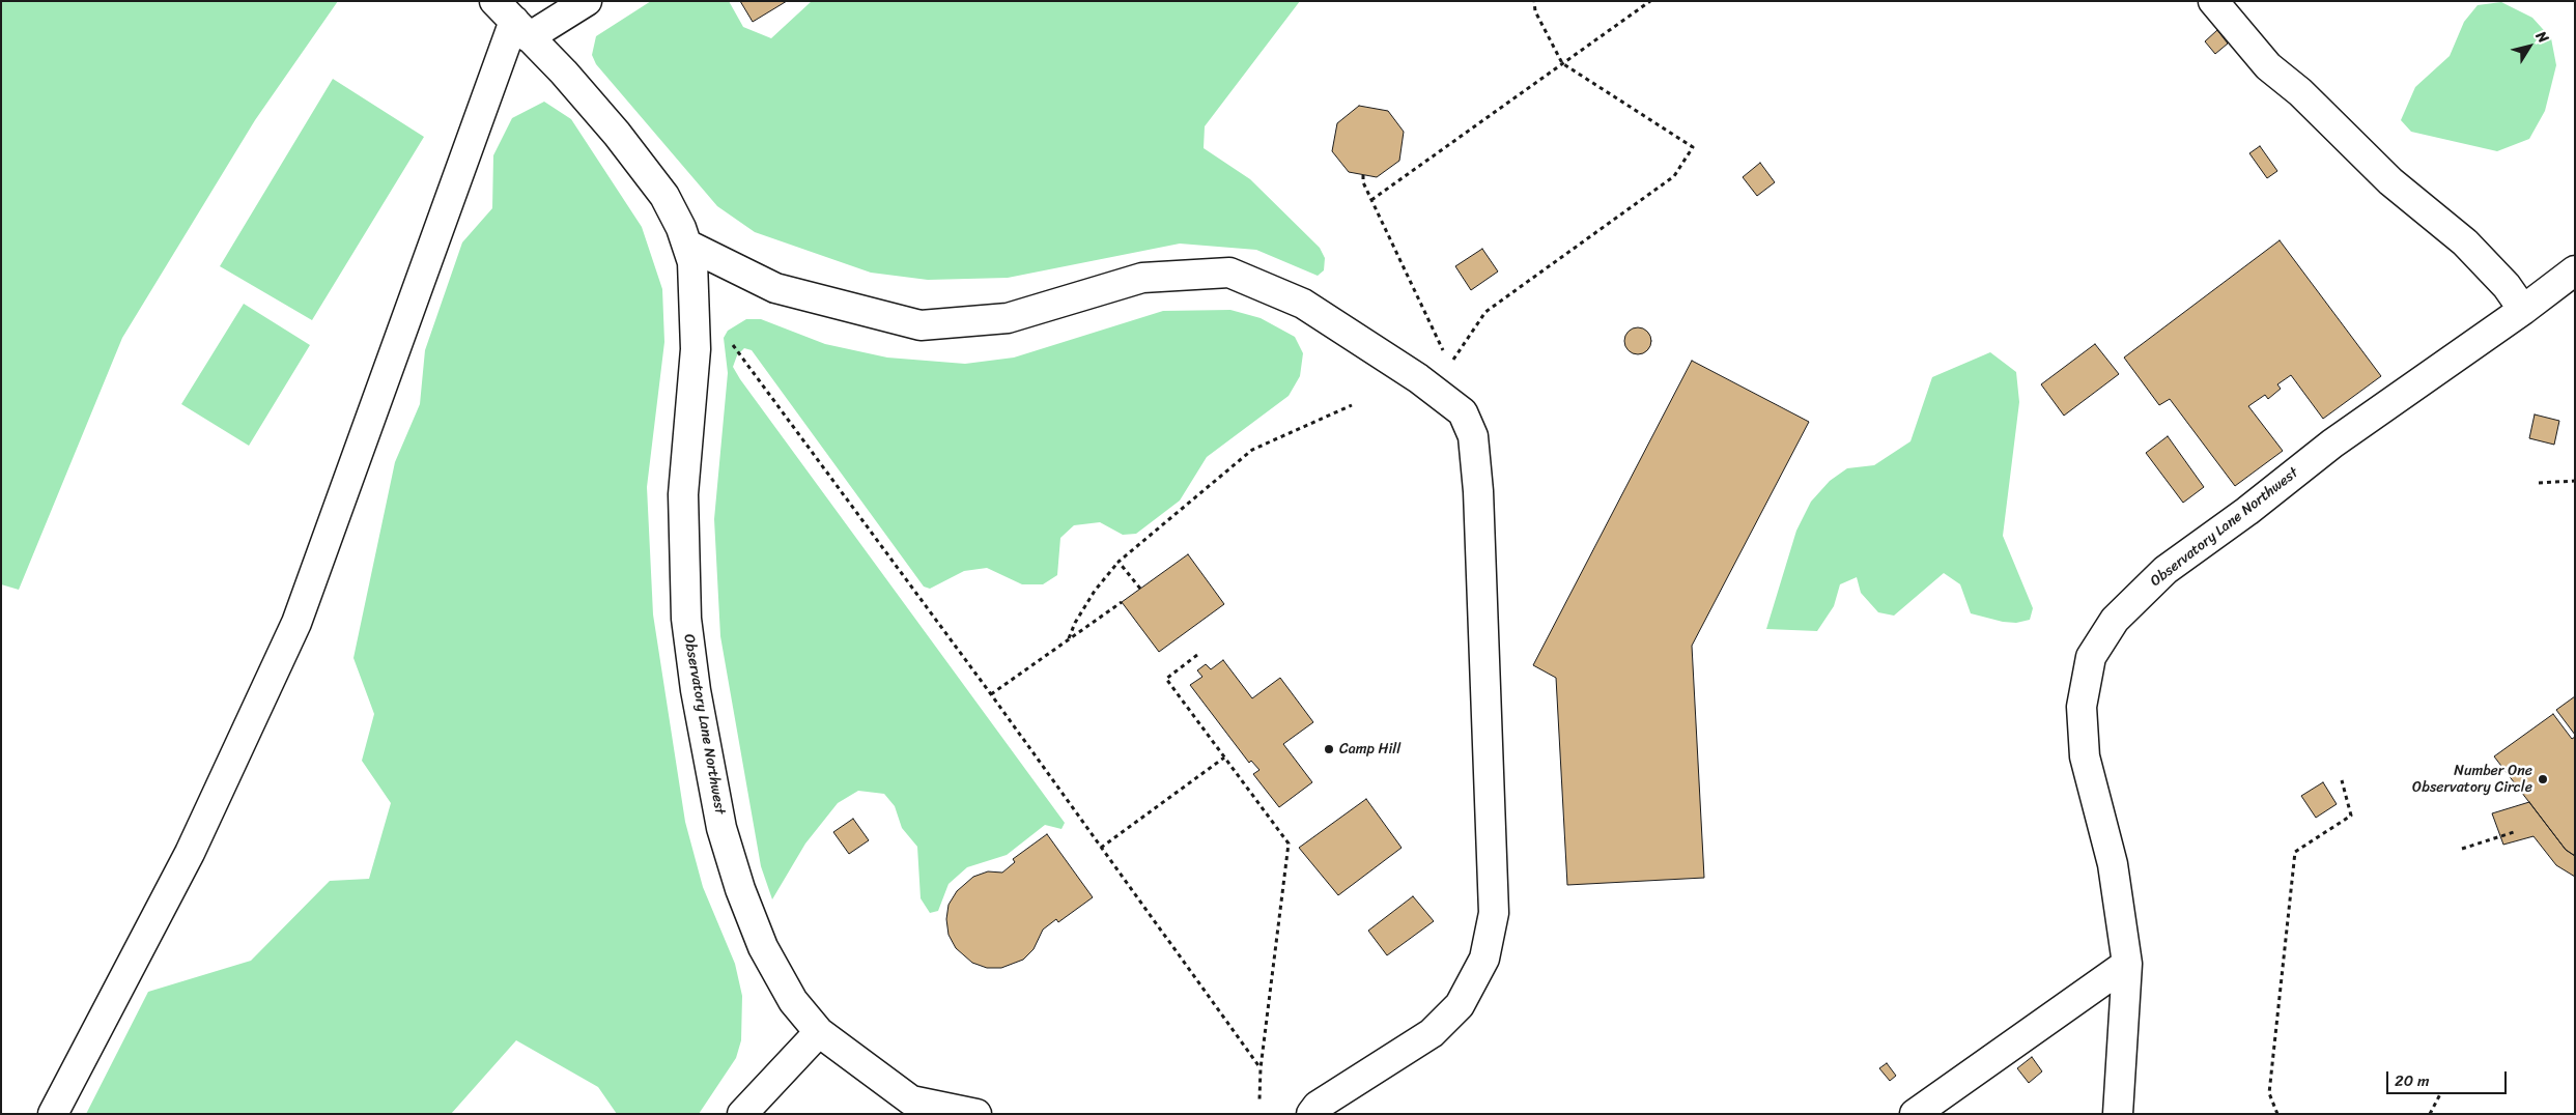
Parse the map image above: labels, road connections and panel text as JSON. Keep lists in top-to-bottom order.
{
  "streets": {
    "street": ["Observatory Lane Northwest"]
  },
  "places": ["Camp Hill", "Number One Observatory Circle"],
  "scale_bar": "20 m",
  "north": "top right"
}
